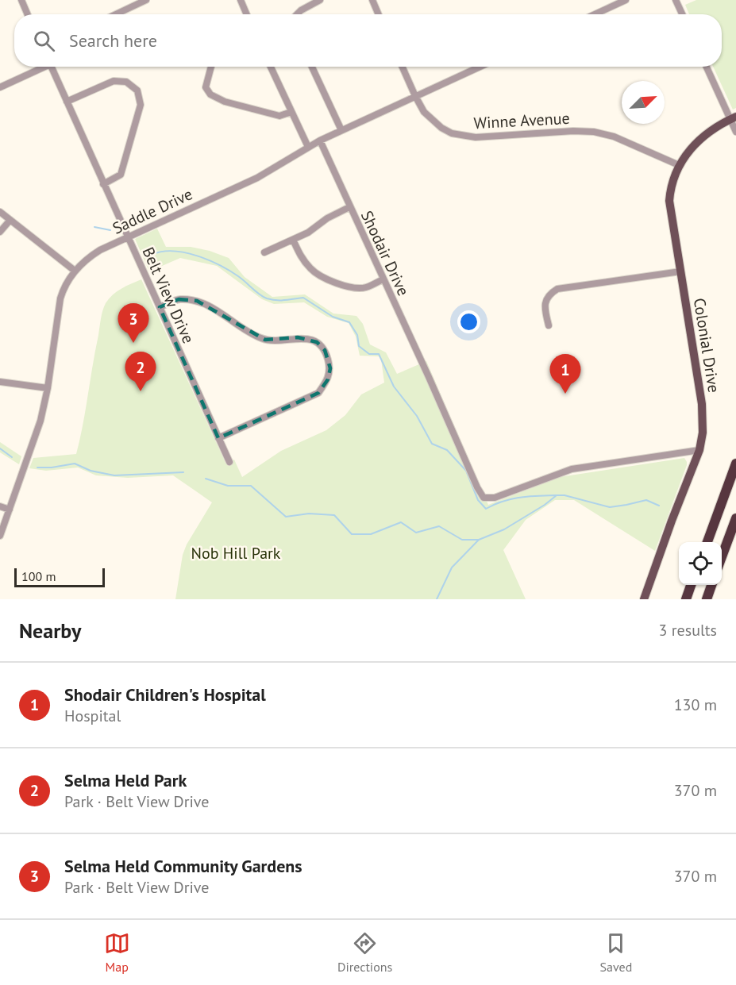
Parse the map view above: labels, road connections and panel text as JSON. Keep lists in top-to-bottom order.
{
  "streets": {
    "main road": ["Colonial Drive"],
    "street": [
      "Winne Avenue",
      "Saddle Drive",
      "Shodair Drive",
      "Belt View Drive"
    ]
  },
  "crossings": [
    ["Winne Avenue", "Saddle Drive"],
    ["Winne Avenue", "Colonial Drive"],
    ["Saddle Drive", "Shodair Drive"],
    ["Saddle Drive", "Belt View Drive"],
    ["Shodair Drive", "Colonial Drive"]
  ],
  "parks": ["Nob Hill Park"],
  "scale_bar": "100 m",
  "north": "top right",
  "page": {
    "search": "Search here",
    "pins": ["3", "2", "1"],
    "scale": "100 m",
    "heading": ["Nearby", "3 results"],
    "list": [
      {
        "mark": "1",
        "name": "Shodair Children's Hospital",
        "note": "Hospital",
        "value": "130 m"
      },
      {
        "mark": "2",
        "name": "Selma Held Park",
        "note": "Park · Belt View Drive",
        "value": "370 m"
      },
      {
        "mark": "3",
        "name": "Selma Held Community Gardens",
        "note": "Park · Belt View Drive",
        "value": "370 m"
      }
    ],
    "nav": ["Map", "Directions", "Saved"]
  }
}
